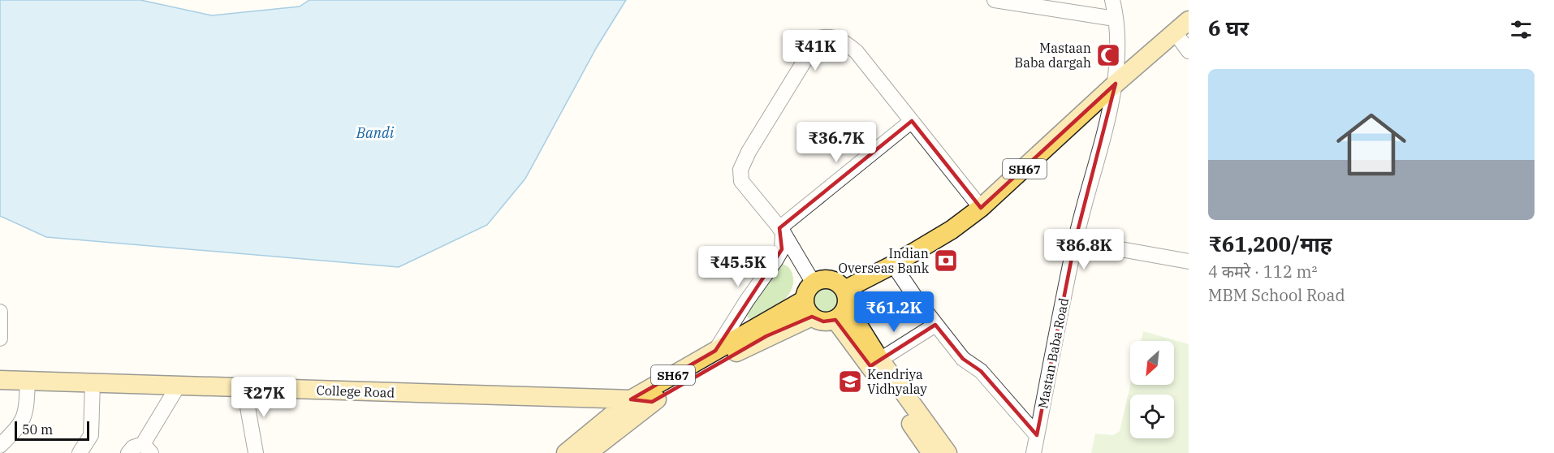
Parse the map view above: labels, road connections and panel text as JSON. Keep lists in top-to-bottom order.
{
  "streets": {
    "main road": ["SH67", "College Road"],
    "street": ["Mastan Baba Road"]
  },
  "crossings": [
    ["SH67", "Mastan Baba Road"],
    ["SH67", "College Road"]
  ],
  "water": ["Bandi"],
  "places": {
    "mosque": ["Mastaan Baba dargah"],
    "bank": ["Indian Overseas Bank"],
    "school or university": ["Kendriya Vidhyalay"]
  },
  "scale_bar": "50 m",
  "north": "bottom left",
  "page": {
    "heading": "6 घर",
    "price": [
      "₹41K",
      "₹36.7K",
      "₹86.8K",
      "₹45.5K",
      "₹61.2K",
      "₹27K"
    ],
    "list": [
      {
        "name": "₹61,200/माह",
        "note": "4 कमरे · 112 m² · MBM School Road"
      }
    ],
    "scale": "50 m"
  }
}
